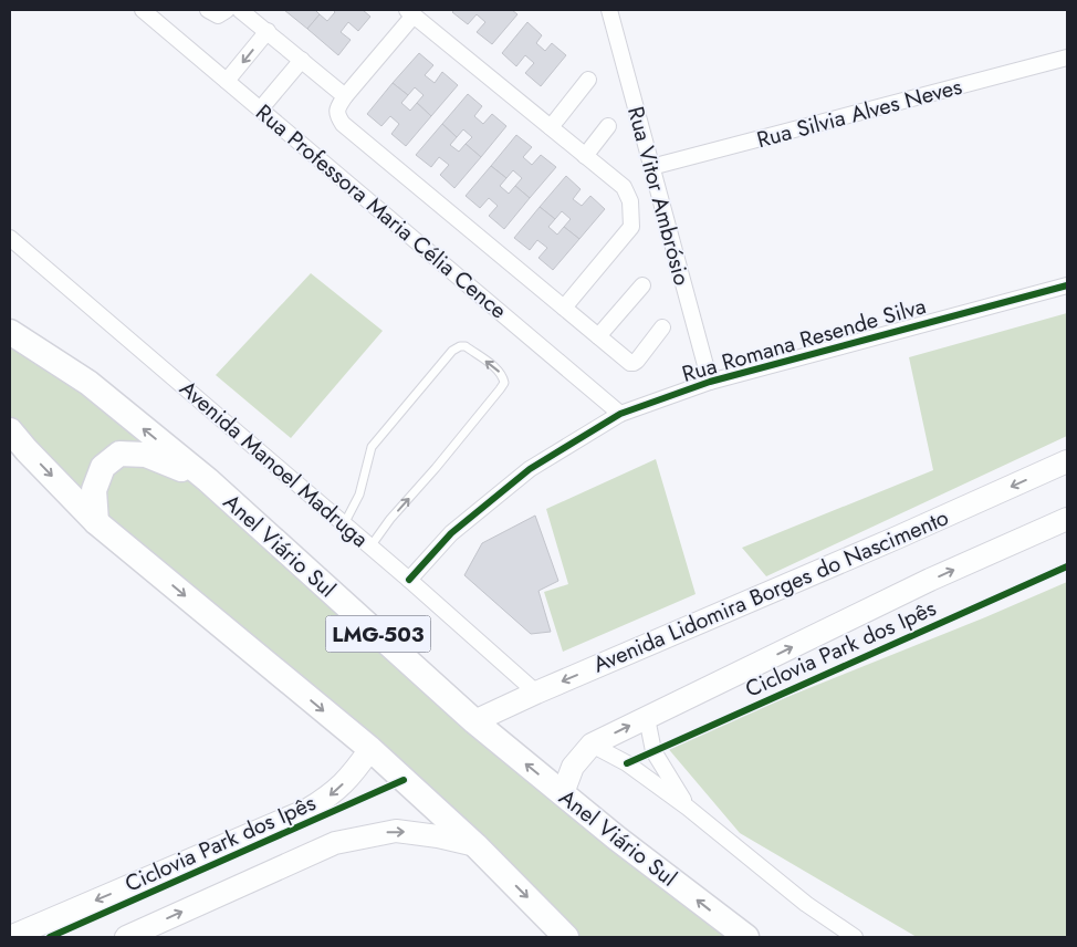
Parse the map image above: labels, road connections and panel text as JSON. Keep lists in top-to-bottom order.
{
  "streets": {
    "main road": ["Anel Viário Sul", "LMG-503"],
    "street": [
      "Rua Silvia Alves Neves",
      "Rua Vitor Ambrósio",
      "Rua Professora Maria Célia Cence",
      "Rua Romana Resende Silva",
      "Avenida Manoel Madruga",
      "Avenida Lidomira Borges do Nascimento"
    ],
    "cycle path": ["Ciclovia Park dos Ipês"]
  },
  "crossings": [
    ["Rua Silvia Alves Neves", "Rua Vitor Ambrósio"],
    ["Rua Vitor Ambrósio", "Rua Romana Resende Silva"],
    ["Rua Professora Maria Célia Cence", "Rua Romana Resende Silva"],
    ["Rua Romana Resende Silva", "Avenida Manoel Madruga"],
    ["Avenida Manoel Madruga", "Avenida Lidomira Borges do Nascimento"],
    ["Anel Viário Sul", "Avenida Lidomira Borges do Nascimento"]
  ]
}
